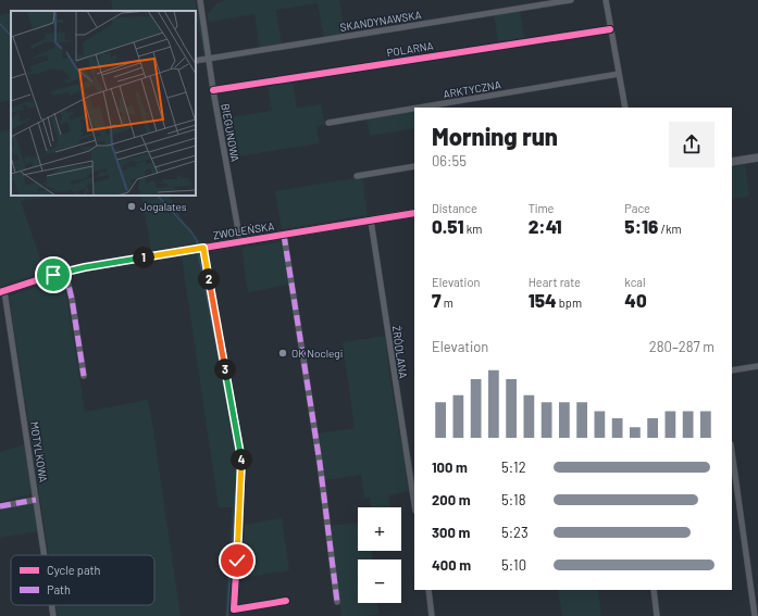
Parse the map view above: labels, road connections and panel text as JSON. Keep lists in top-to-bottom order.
{
  "streets": {
    "street": [
      "SKANDYNAWSKA",
      "POLARNA",
      "ARKTYCZNA",
      "BIEGUNOWA",
      "ZWOLEŃSKA",
      "ŹRÓDLANA",
      "MOTYLKOWA"
    ]
  },
  "crossings": [
    ["SKANDYNAWSKA", "BIEGUNOWA"],
    ["POLARNA", "BIEGUNOWA"],
    ["BIEGUNOWA", "ZWOLEŃSKA"],
    ["ZWOLEŃSKA", "ŹRÓDLANA"],
    ["ZWOLEŃSKA", "MOTYLKOWA"]
  ],
  "places": ["Jogalates", "OK Noclegi"],
  "legend": ["Cycle path", "Path"],
  "page": {
    "heading": ["Morning run", "06:55"],
    "stats": [
      ["Distance", "0.51 km"],
      ["Time", "2:41"],
      ["Pace", "5:16 /km"],
      ["Elevation", "7 m"],
      ["Heart rate", "154 bpm"],
      ["kcal", "40"]
    ],
    "pins": [
      "1",
      "2",
      "3",
      "4"
    ],
    "chart": ["Elevation", "280–287 m"],
    "list": [
      {
        "name": "100 m",
        "note": "5:12"
      },
      {
        "name": "200 m",
        "note": "5:18"
      },
      {
        "name": "300 m",
        "note": "5:23"
      },
      {
        "name": "400 m",
        "note": "5:10"
      }
    ],
    "map_buttons": ["+", "−"]
  }
}
